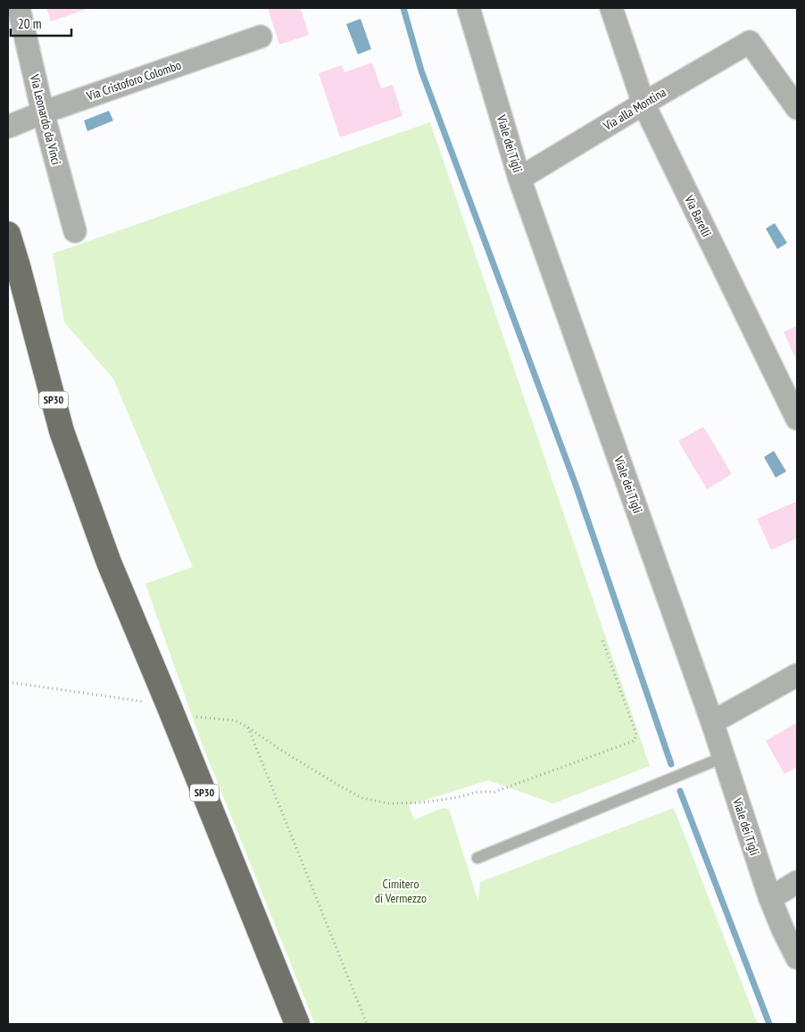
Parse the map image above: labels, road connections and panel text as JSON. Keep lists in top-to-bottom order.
{
  "streets": {
    "main road": ["SP30"],
    "street": [
      "Via Cristoforo Colombo",
      "Via alla Montina",
      "Via Leonardo da Vinci",
      "Viale dei Tigli",
      "Via Barelli"
    ]
  },
  "crossings": [
    ["Via Cristoforo Colombo", "Via Leonardo da Vinci"],
    ["Via alla Montina", "Viale dei Tigli"],
    ["Via alla Montina", "Via Barelli"]
  ],
  "parks": ["Cimitero di Vermezzo"],
  "scale_bar": "20 m"
}
